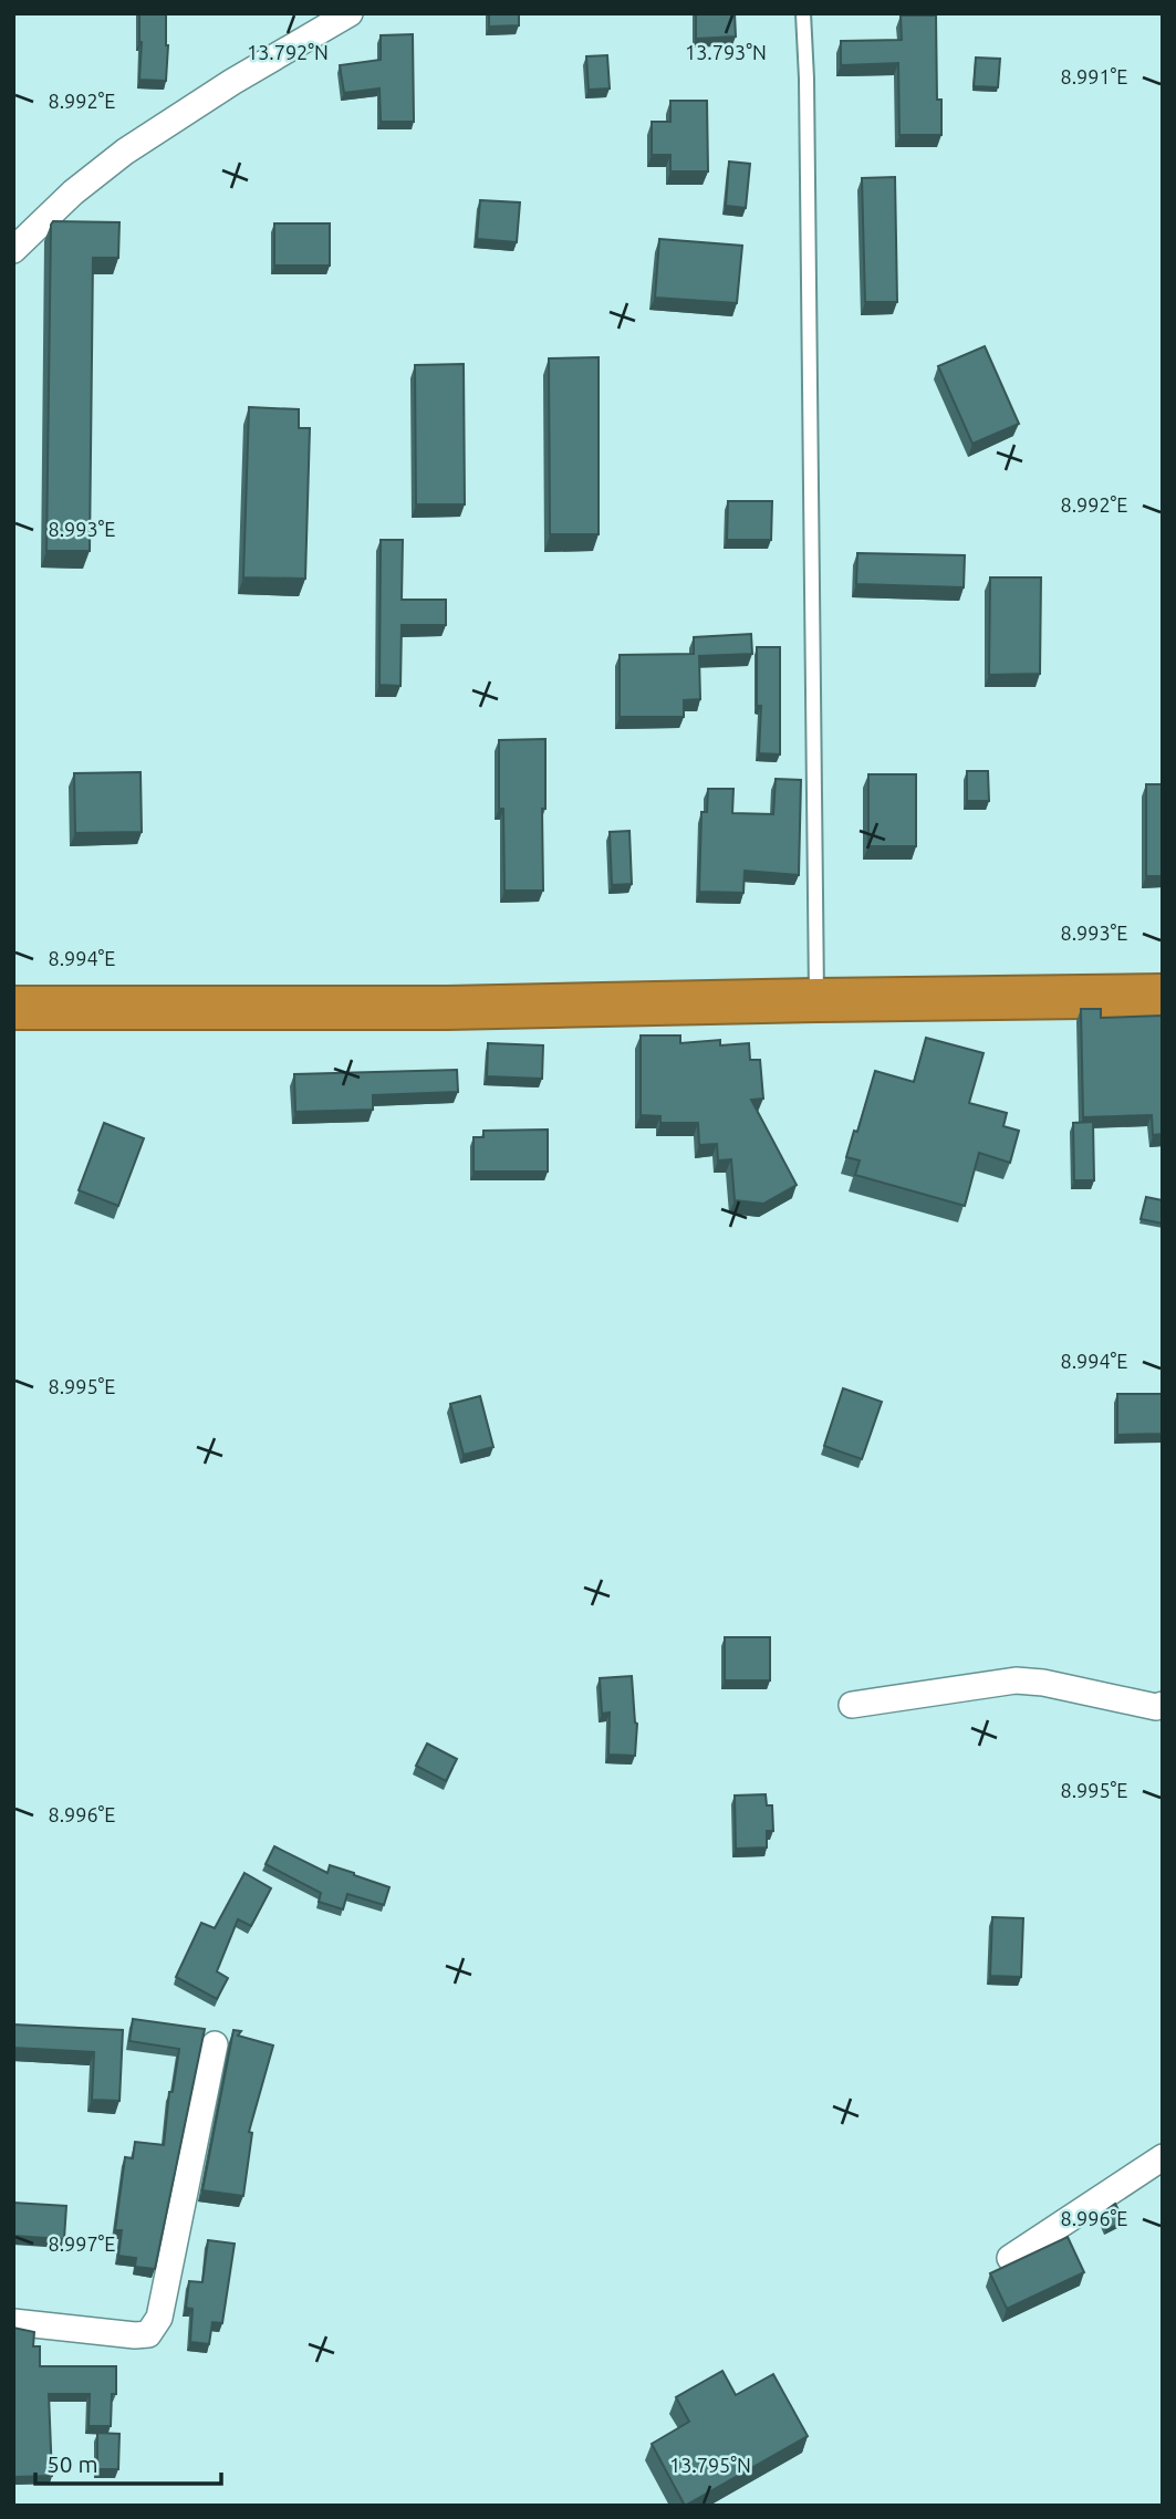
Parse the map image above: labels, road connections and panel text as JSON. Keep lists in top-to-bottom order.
{
  "scale_bar": "50 m",
  "coordinates": [
    "13.792°N",
    "13.793°N",
    "8.991°E",
    "8.992°E",
    "8.993°E",
    "8.994°E",
    "8.995°E",
    "8.996°E",
    "8.997°E",
    "13.795°N"
  ]
}
